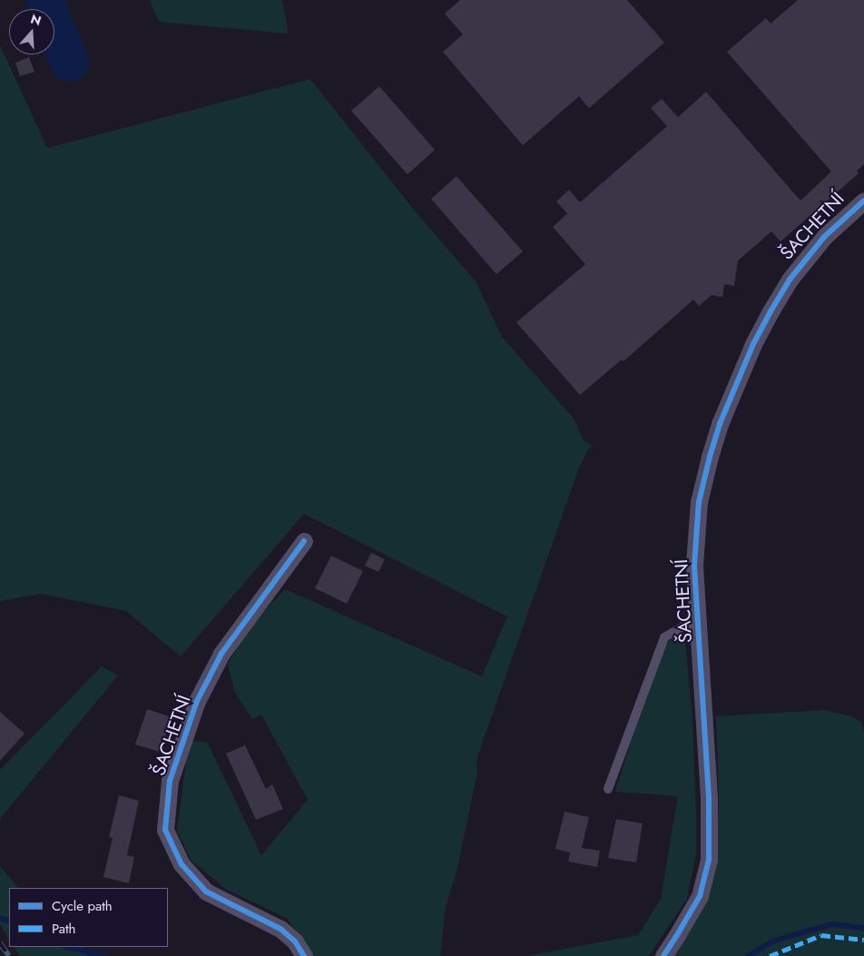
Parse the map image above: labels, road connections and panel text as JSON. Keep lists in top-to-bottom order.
{
  "streets": {
    "street": ["ŠACHETNÍ"]
  },
  "legend": ["Cycle path", "Path"],
  "north": "top"
}
